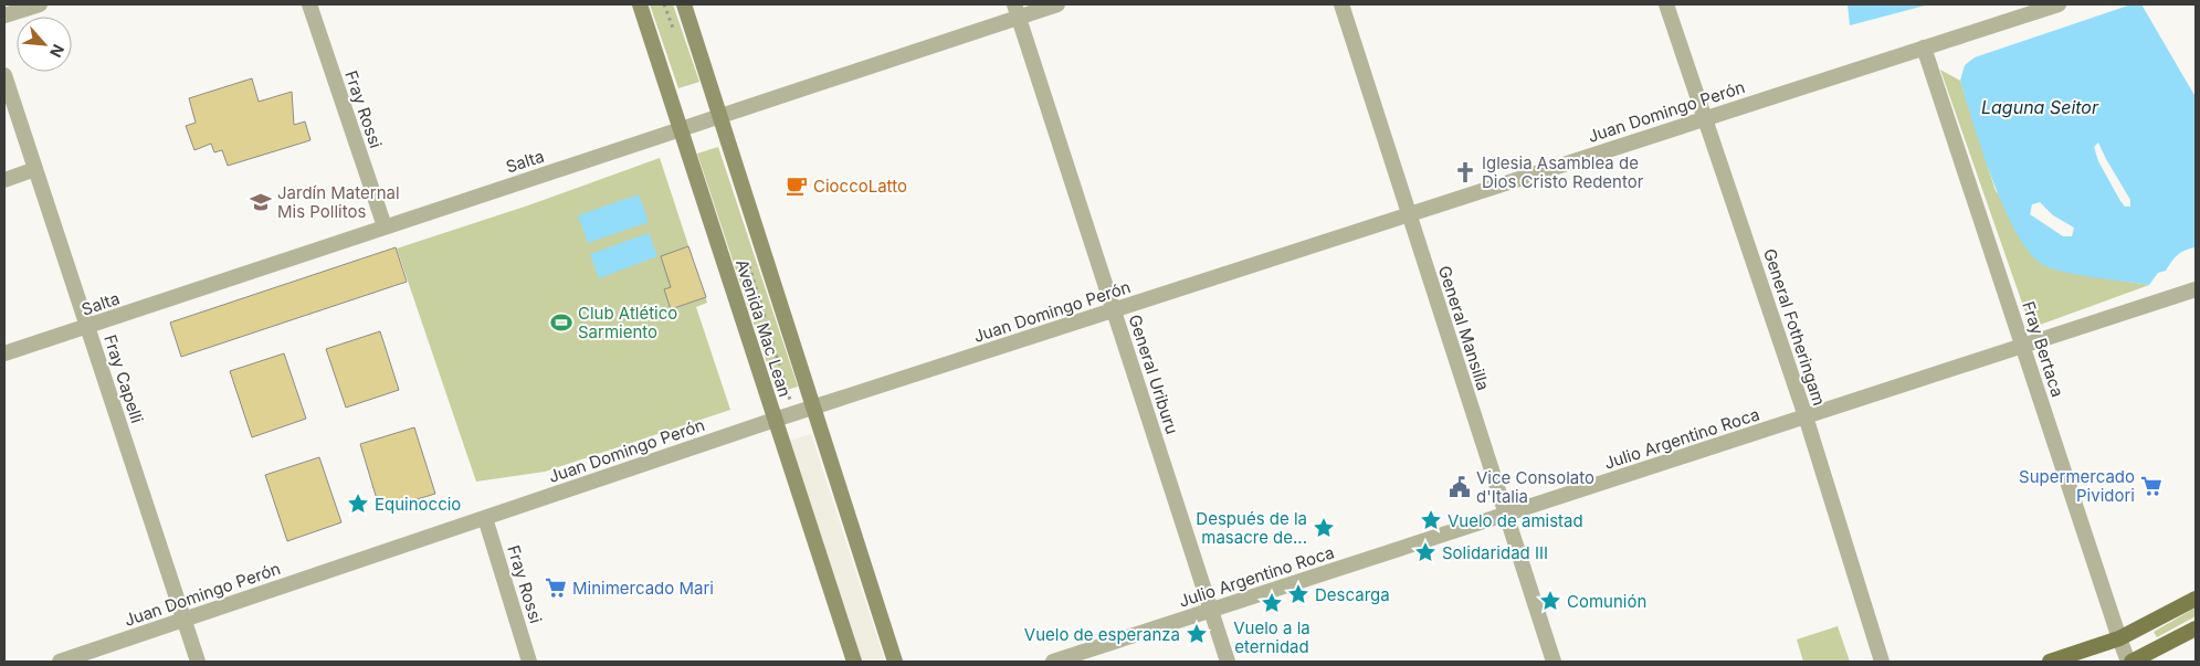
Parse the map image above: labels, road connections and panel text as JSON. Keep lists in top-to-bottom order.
{
  "streets": {
    "main road": ["Avenida Mac Lean"],
    "street": [
      "Fray Rossi",
      "Juan Domingo Perón",
      "Salta",
      "General Fotheringam",
      "General Mansilla",
      "Fray Bertaca",
      "General Uriburu",
      "Fray Capelli",
      "Julio Argentino Roca"
    ]
  },
  "crossings": [
    ["Fray Rossi", "Juan Domingo Perón"],
    ["Fray Rossi", "Salta"],
    ["Juan Domingo Perón", "General Fotheringam"],
    ["Juan Domingo Perón", "Avenida Mac Lean"],
    ["Juan Domingo Perón", "General Mansilla"],
    ["Juan Domingo Perón", "Fray Bertaca"],
    ["Juan Domingo Perón", "General Uriburu"],
    ["Juan Domingo Perón", "Fray Capelli"],
    ["Salta", "Avenida Mac Lean"],
    ["Salta", "General Uriburu"],
    ["Salta", "Fray Capelli"],
    ["General Fotheringam", "Julio Argentino Roca"],
    ["General Mansilla", "Julio Argentino Roca"],
    ["Fray Bertaca", "Julio Argentino Roca"],
    ["General Uriburu", "Julio Argentino Roca"]
  ],
  "water": ["Laguna Seitor"],
  "places": {
    "church": ["Iglesia Asamblea de Dios Cristo Redentor"],
    "cafe": ["CioccoLatto"],
    "school or university": ["Jardín Maternal Mis Pollitos"],
    "sports": ["Club Atlético Sarmiento"],
    "supermarket": ["Supermercado Pividori", "Minimercado Mari"],
    "public building": ["Vice Consolato d'Italia"],
    "place": [
      "Equinoccio",
      "Vuelo de amistad",
      "Después de la masacre de...",
      "Solidaridad III",
      "Descarga",
      "Comunión",
      "Vuelo a la eternidad",
      "Vuelo de esperanza"
    ]
  },
  "north": "bottom right"
}
